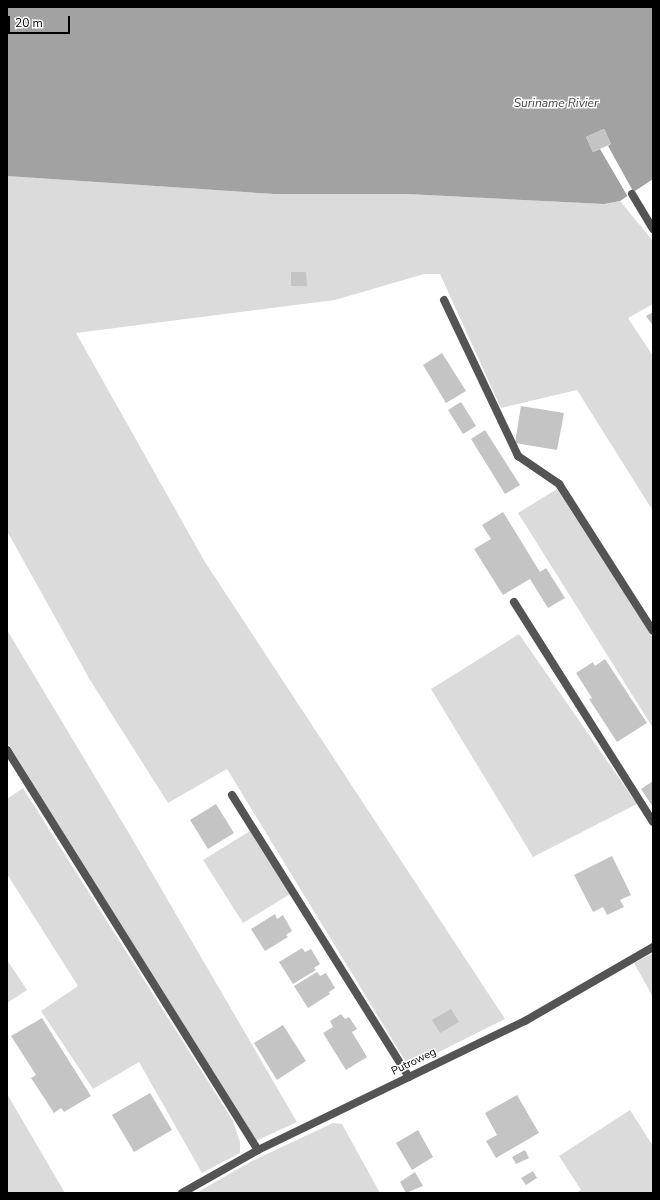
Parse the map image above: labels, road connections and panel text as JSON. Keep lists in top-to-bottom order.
{
  "streets": {
    "street": ["Putroweg"]
  },
  "water": ["Suriname Rivier"],
  "scale_bar": "20 m"
}
